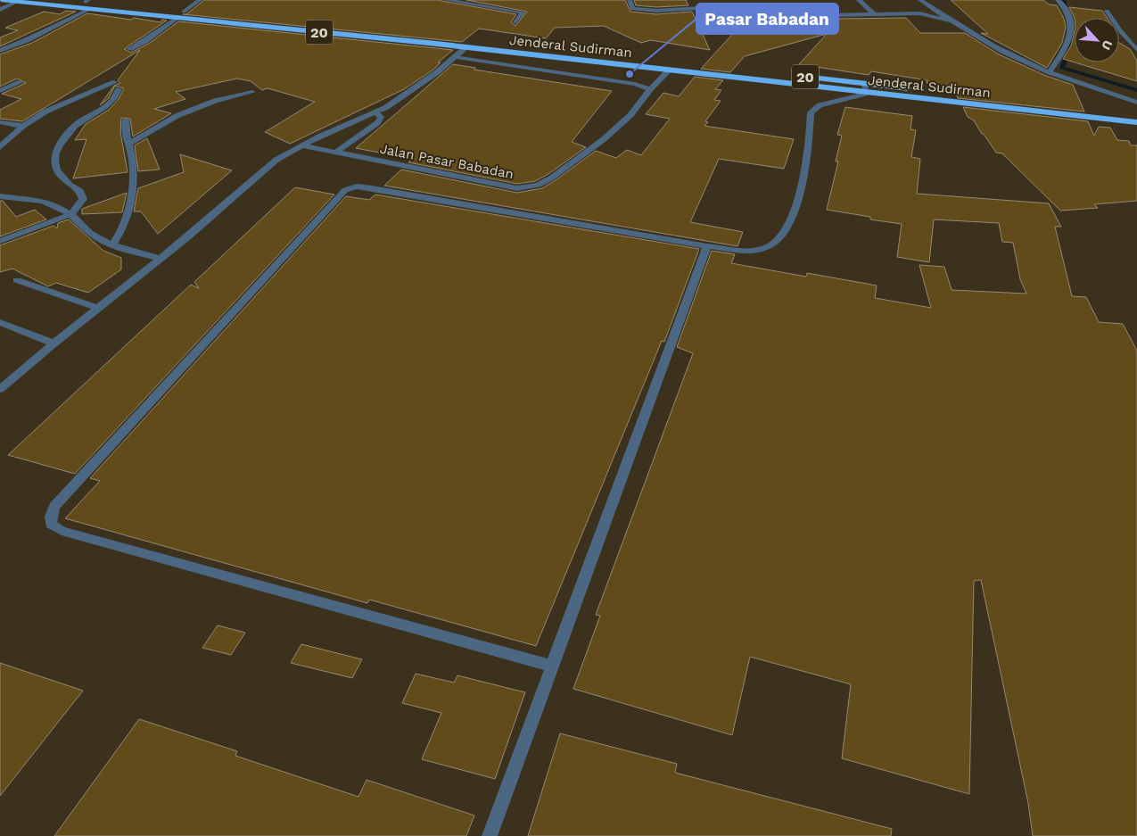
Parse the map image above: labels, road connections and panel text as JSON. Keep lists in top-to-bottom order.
{
  "streets": {
    "highway": ["20", "Jenderal Sudirman"],
    "street": ["Jalan Pasar Babadan"]
  },
  "crossings": [
    ["Jenderal Sudirman", "Jalan Pasar Babadan"]
  ],
  "places": ["Pasar Babadan"],
  "north": "bottom right"
}
